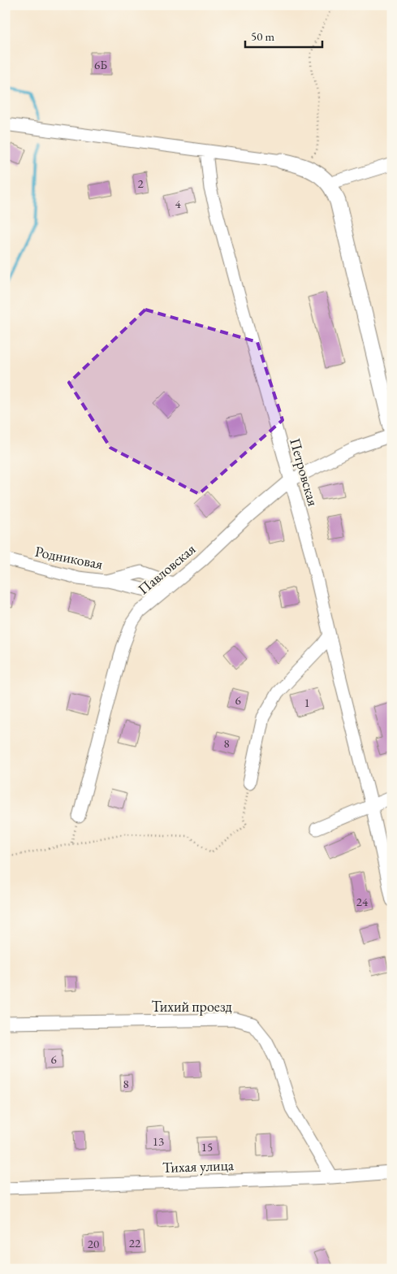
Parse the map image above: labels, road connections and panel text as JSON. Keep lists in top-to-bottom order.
{
  "streets": {
    "street": [
      "Петровская",
      "Родниковая",
      "Павловская",
      "Тихий проезд",
      "Тихая улица"
    ]
  },
  "crossings": [
    ["Петровская", "Павловская"],
    ["Родниковая", "Павловская"],
    ["Тихий проезд", "Тихая улица"]
  ],
  "house_numbers": [
    "6Б",
    "2",
    "4",
    "6",
    "1",
    "8",
    "24",
    "6",
    "8",
    "13",
    "15",
    "22",
    "20"
  ],
  "scale_bar": "50 m"
}
